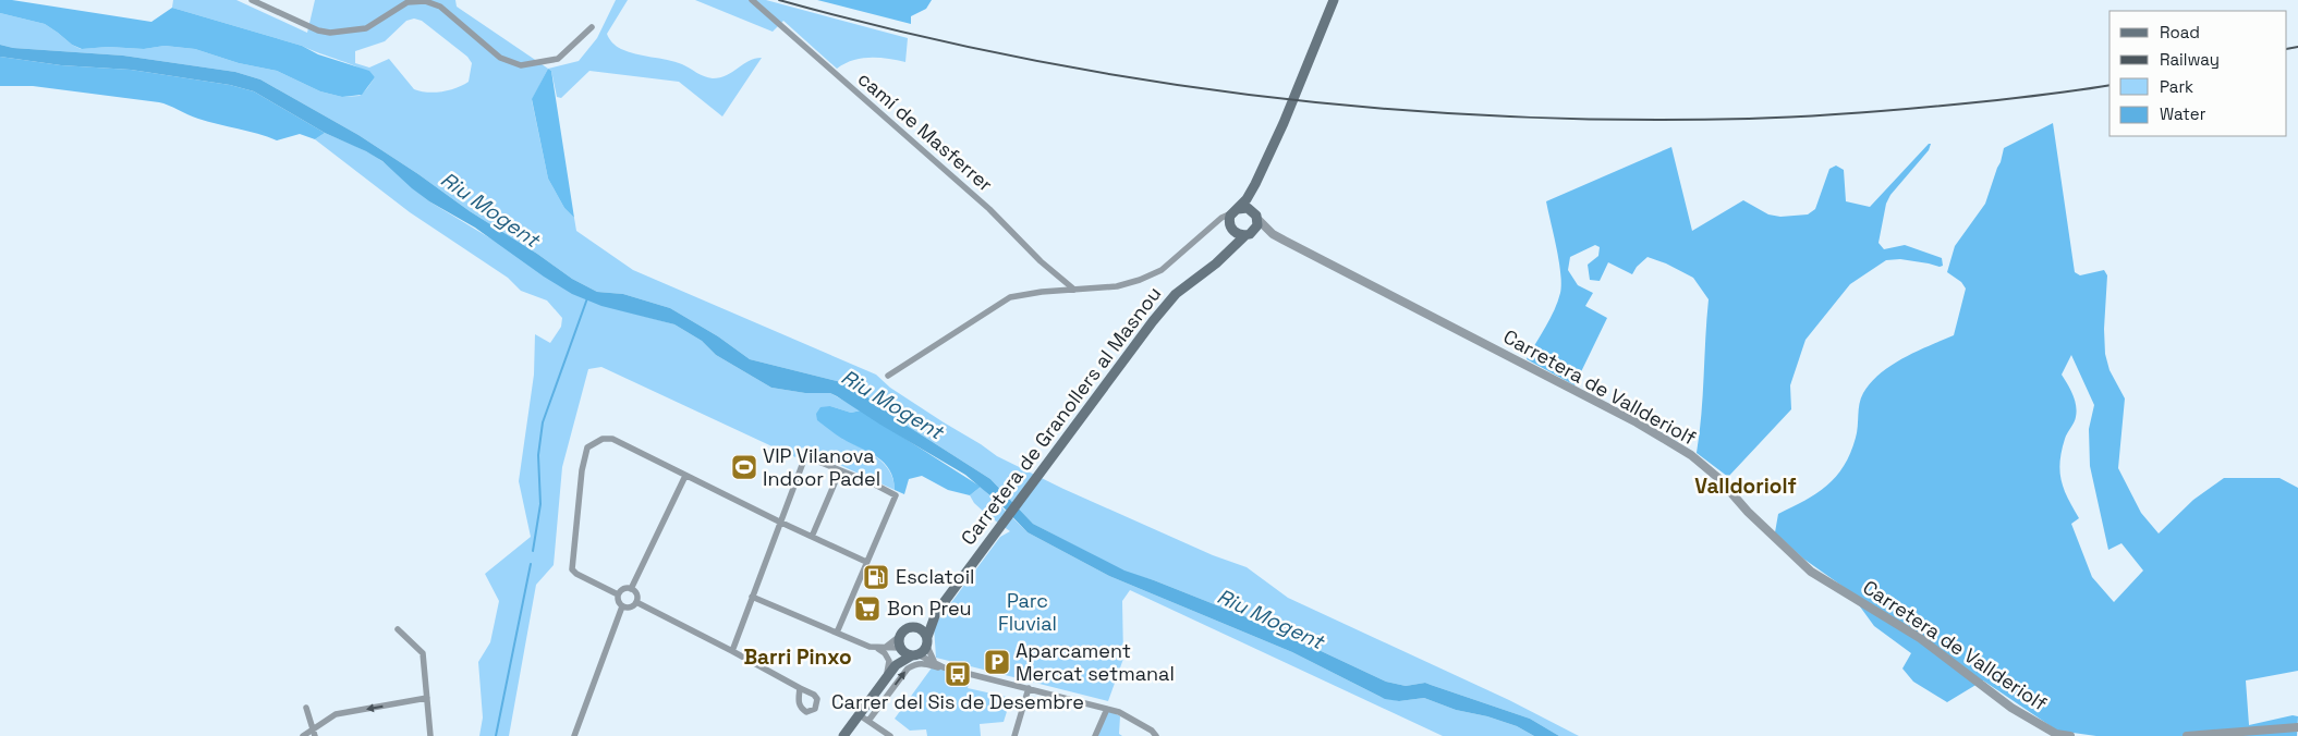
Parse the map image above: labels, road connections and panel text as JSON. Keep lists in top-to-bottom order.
{
  "streets": {
    "main road": ["Carretera de Granollers al Masnou"],
    "street": ["camí de Masferrer", "Carretera de Vallderiolf"]
  },
  "crossings": [
    ["Carretera de Vallderiolf", "Carretera de Granollers al Masnou"]
  ],
  "districts": ["Valldoriolf", "Barri Pinxo"],
  "water": ["Riu Mogent"],
  "parks": ["Parc Fluvial"],
  "places": {
    "sports": ["VIP Vilanova Indoor Padel"],
    "fuel station": ["Esclatoil"],
    "supermarket": ["Bon Preu"],
    "parking": ["Aparcament Mercat setmanal"],
    "bus stop": ["Carrer del Sis de Desembre"]
  },
  "legend": [
    "Road",
    "Railway",
    "Park",
    "Water"
  ]
}
